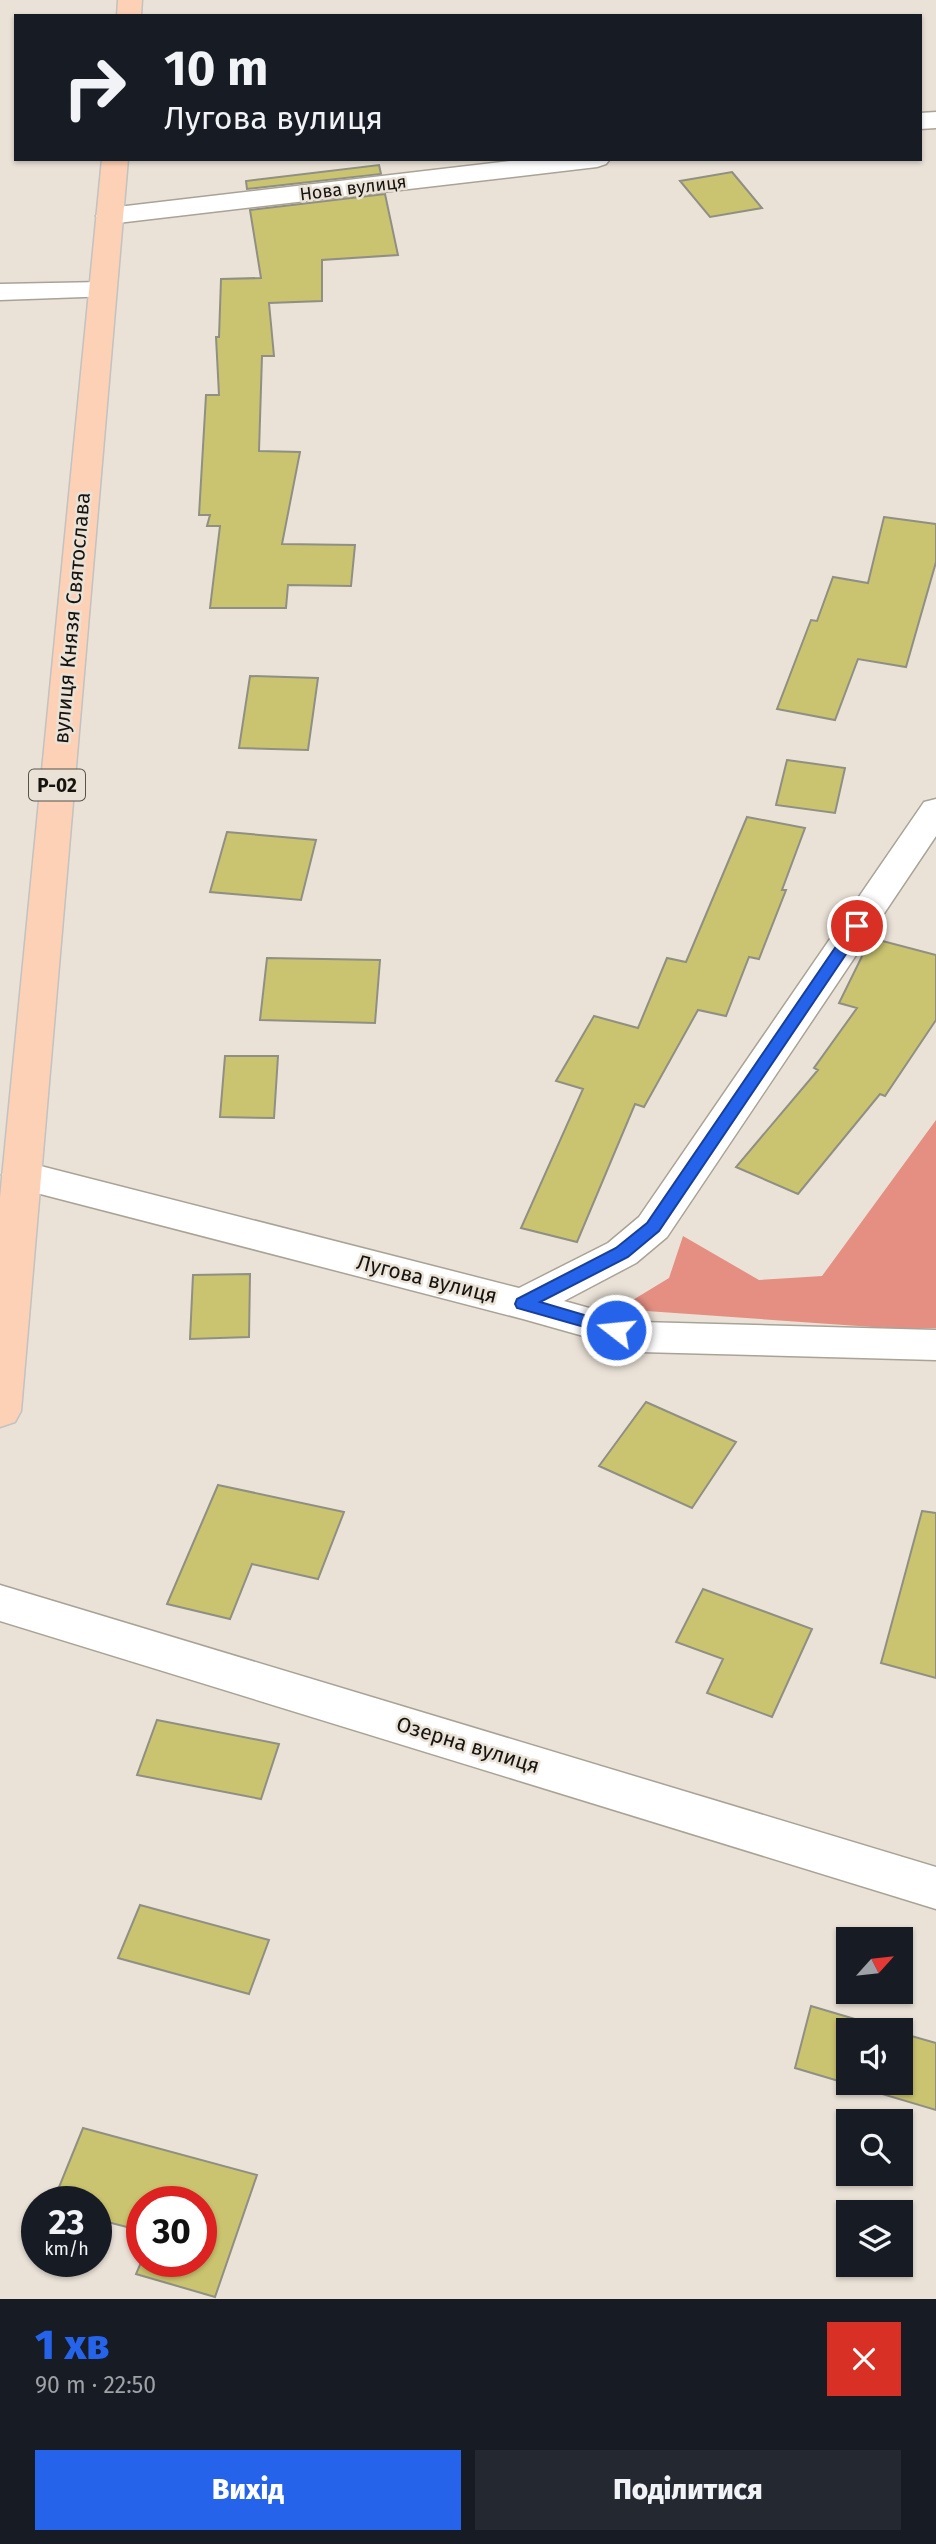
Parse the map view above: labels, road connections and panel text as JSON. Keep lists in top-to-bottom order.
{
  "streets": {
    "main road": ["вулиця Князя Святослава", "Р-02"],
    "street": ["Нова вулиця", "Лугова вулиця", "Озерна вулиця"]
  },
  "crossings": [
    ["Нова вулиця", "вулиця Князя Святослава"],
    ["вулиця Князя Святослава", "Лугова вулиця"]
  ],
  "north": "top right",
  "page": {
    "turn": ["10 m", "Лугова вулиця"],
    "speed": "23 km/h",
    "limit": "30",
    "heading": ["1 хв", "90 m · 22:50"],
    "buttons": ["Вихід", "Поділитися"]
  }
}
